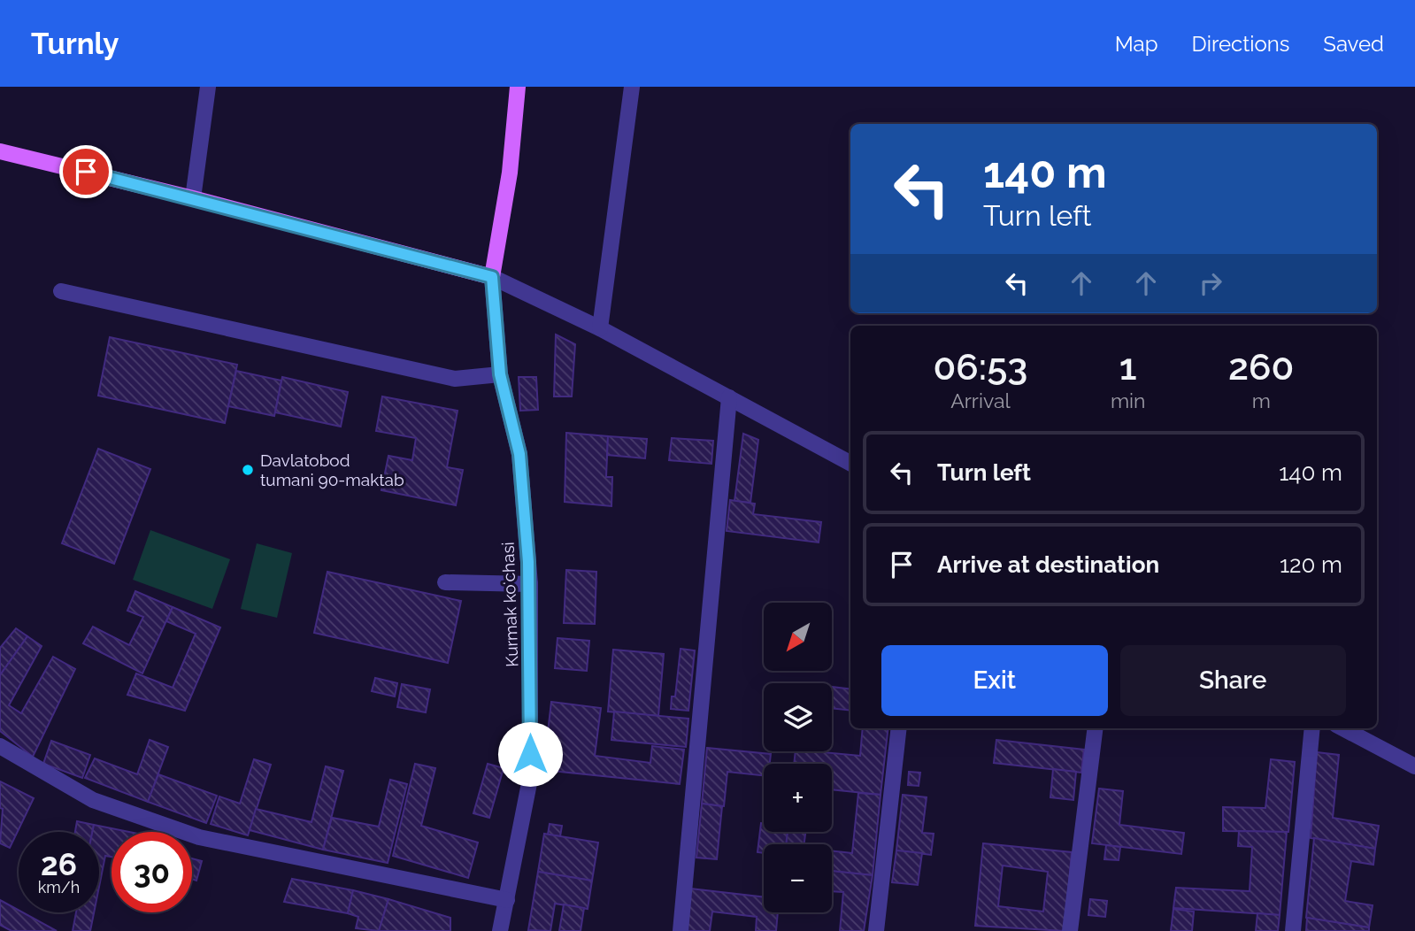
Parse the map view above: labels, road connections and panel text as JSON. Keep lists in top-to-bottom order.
{
  "streets": {
    "street": ["Kurmak koʻchasi"]
  },
  "places": ["Davlatobod tumani 90-maktab"],
  "north": "bottom left",
  "page": {
    "header": "Turnly",
    "nav": ["Map", "Directions", "Saved"],
    "turn": ["140 m", "Turn left"],
    "eta": [
      "06:53",
      "Arrival",
      "1",
      "min",
      "260",
      "m"
    ],
    "list": [
      {
        "name": "Turn left",
        "value": "140 m"
      },
      {
        "name": "Arrive at destination",
        "value": "120 m"
      }
    ],
    "map_buttons": ["+", "−"],
    "buttons": ["Exit", "Share"],
    "speed": "26 km/h",
    "limit": "30"
  }
}
